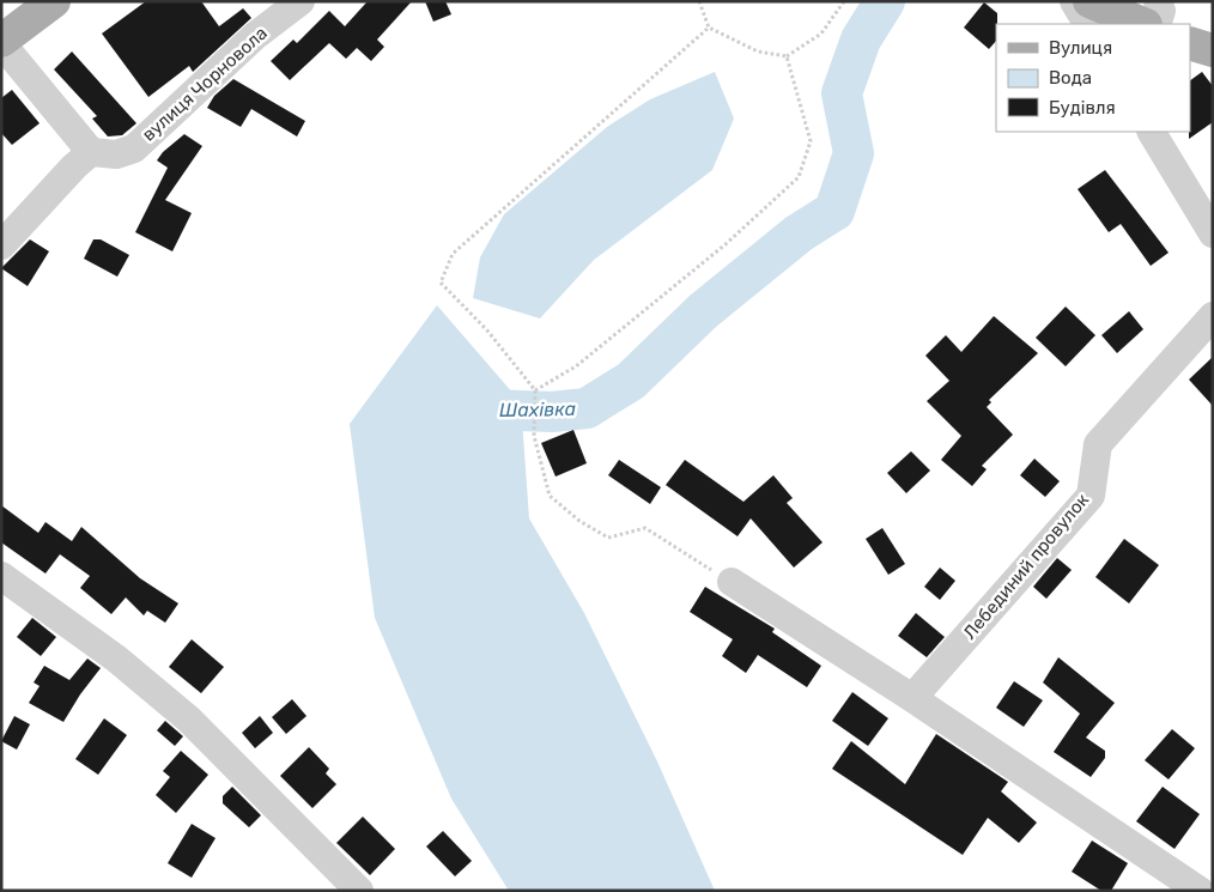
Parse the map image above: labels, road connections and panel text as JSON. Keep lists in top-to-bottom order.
{
  "streets": {
    "street": ["вулиця Чорновола", "Лебединий провулок"]
  },
  "water": ["Шахівка"],
  "legend": ["Вулиця", "Вода", "Будівля"]
}
